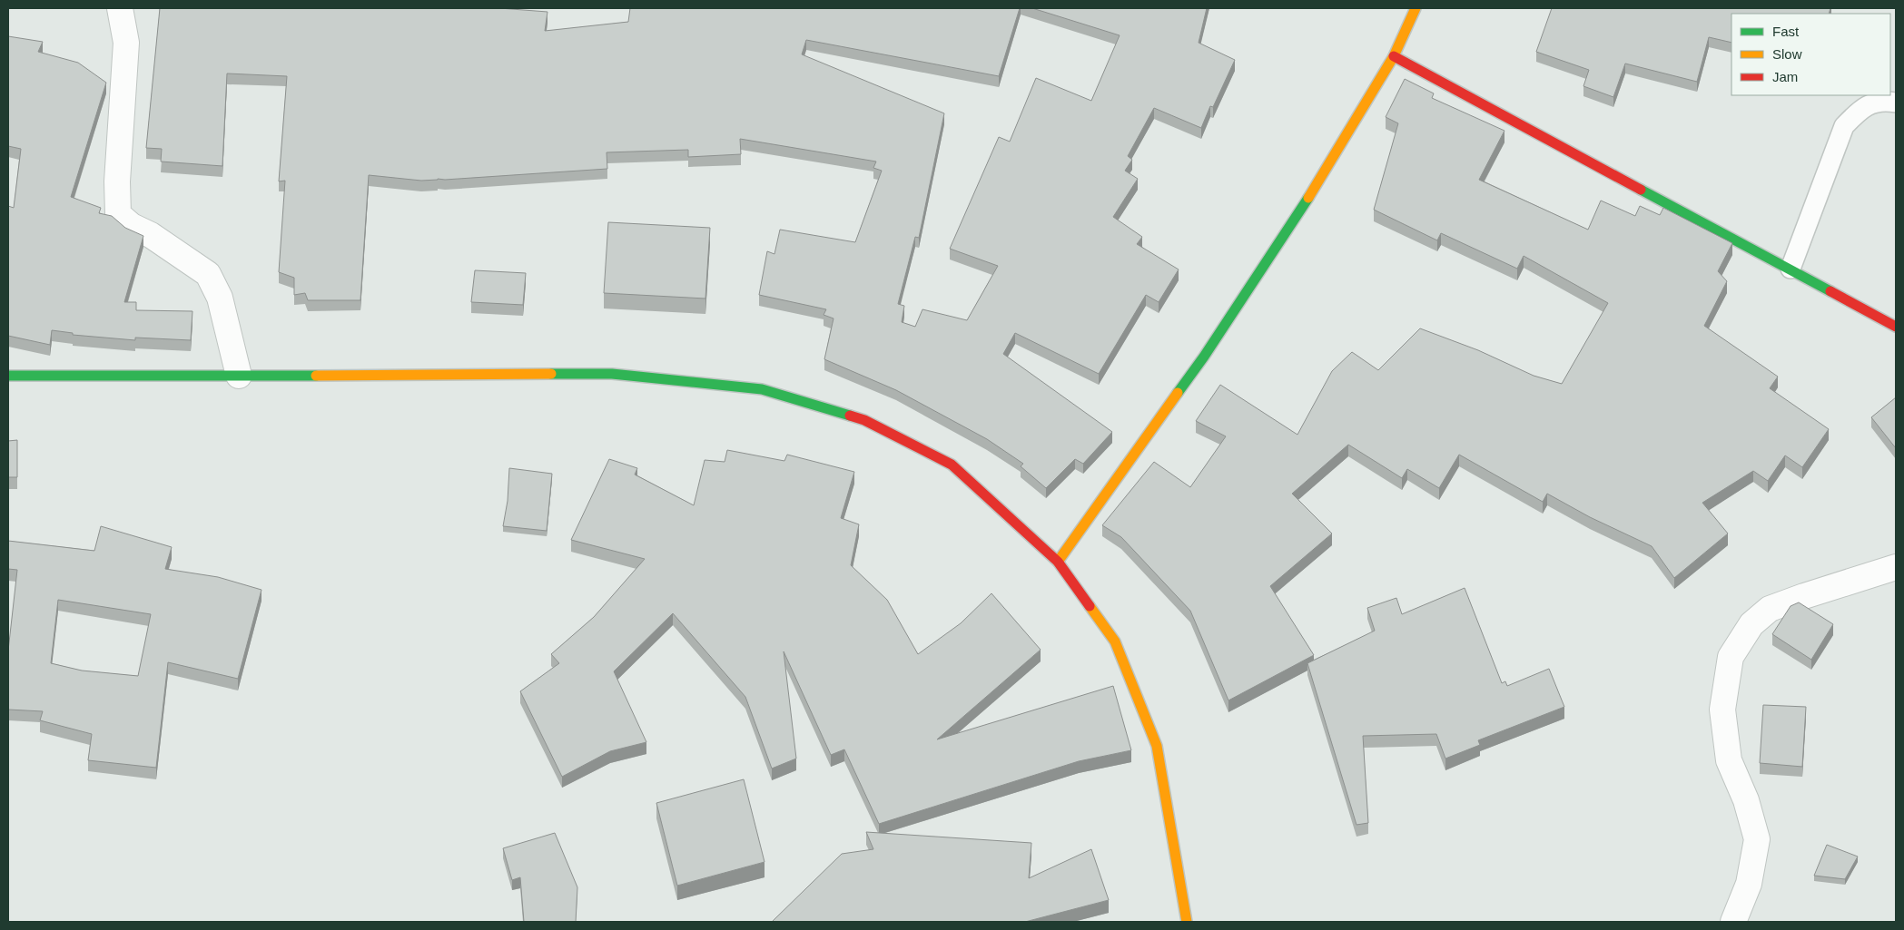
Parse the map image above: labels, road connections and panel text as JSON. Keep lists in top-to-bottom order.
{
  "legend": ["Fast", "Slow", "Jam"]
}
